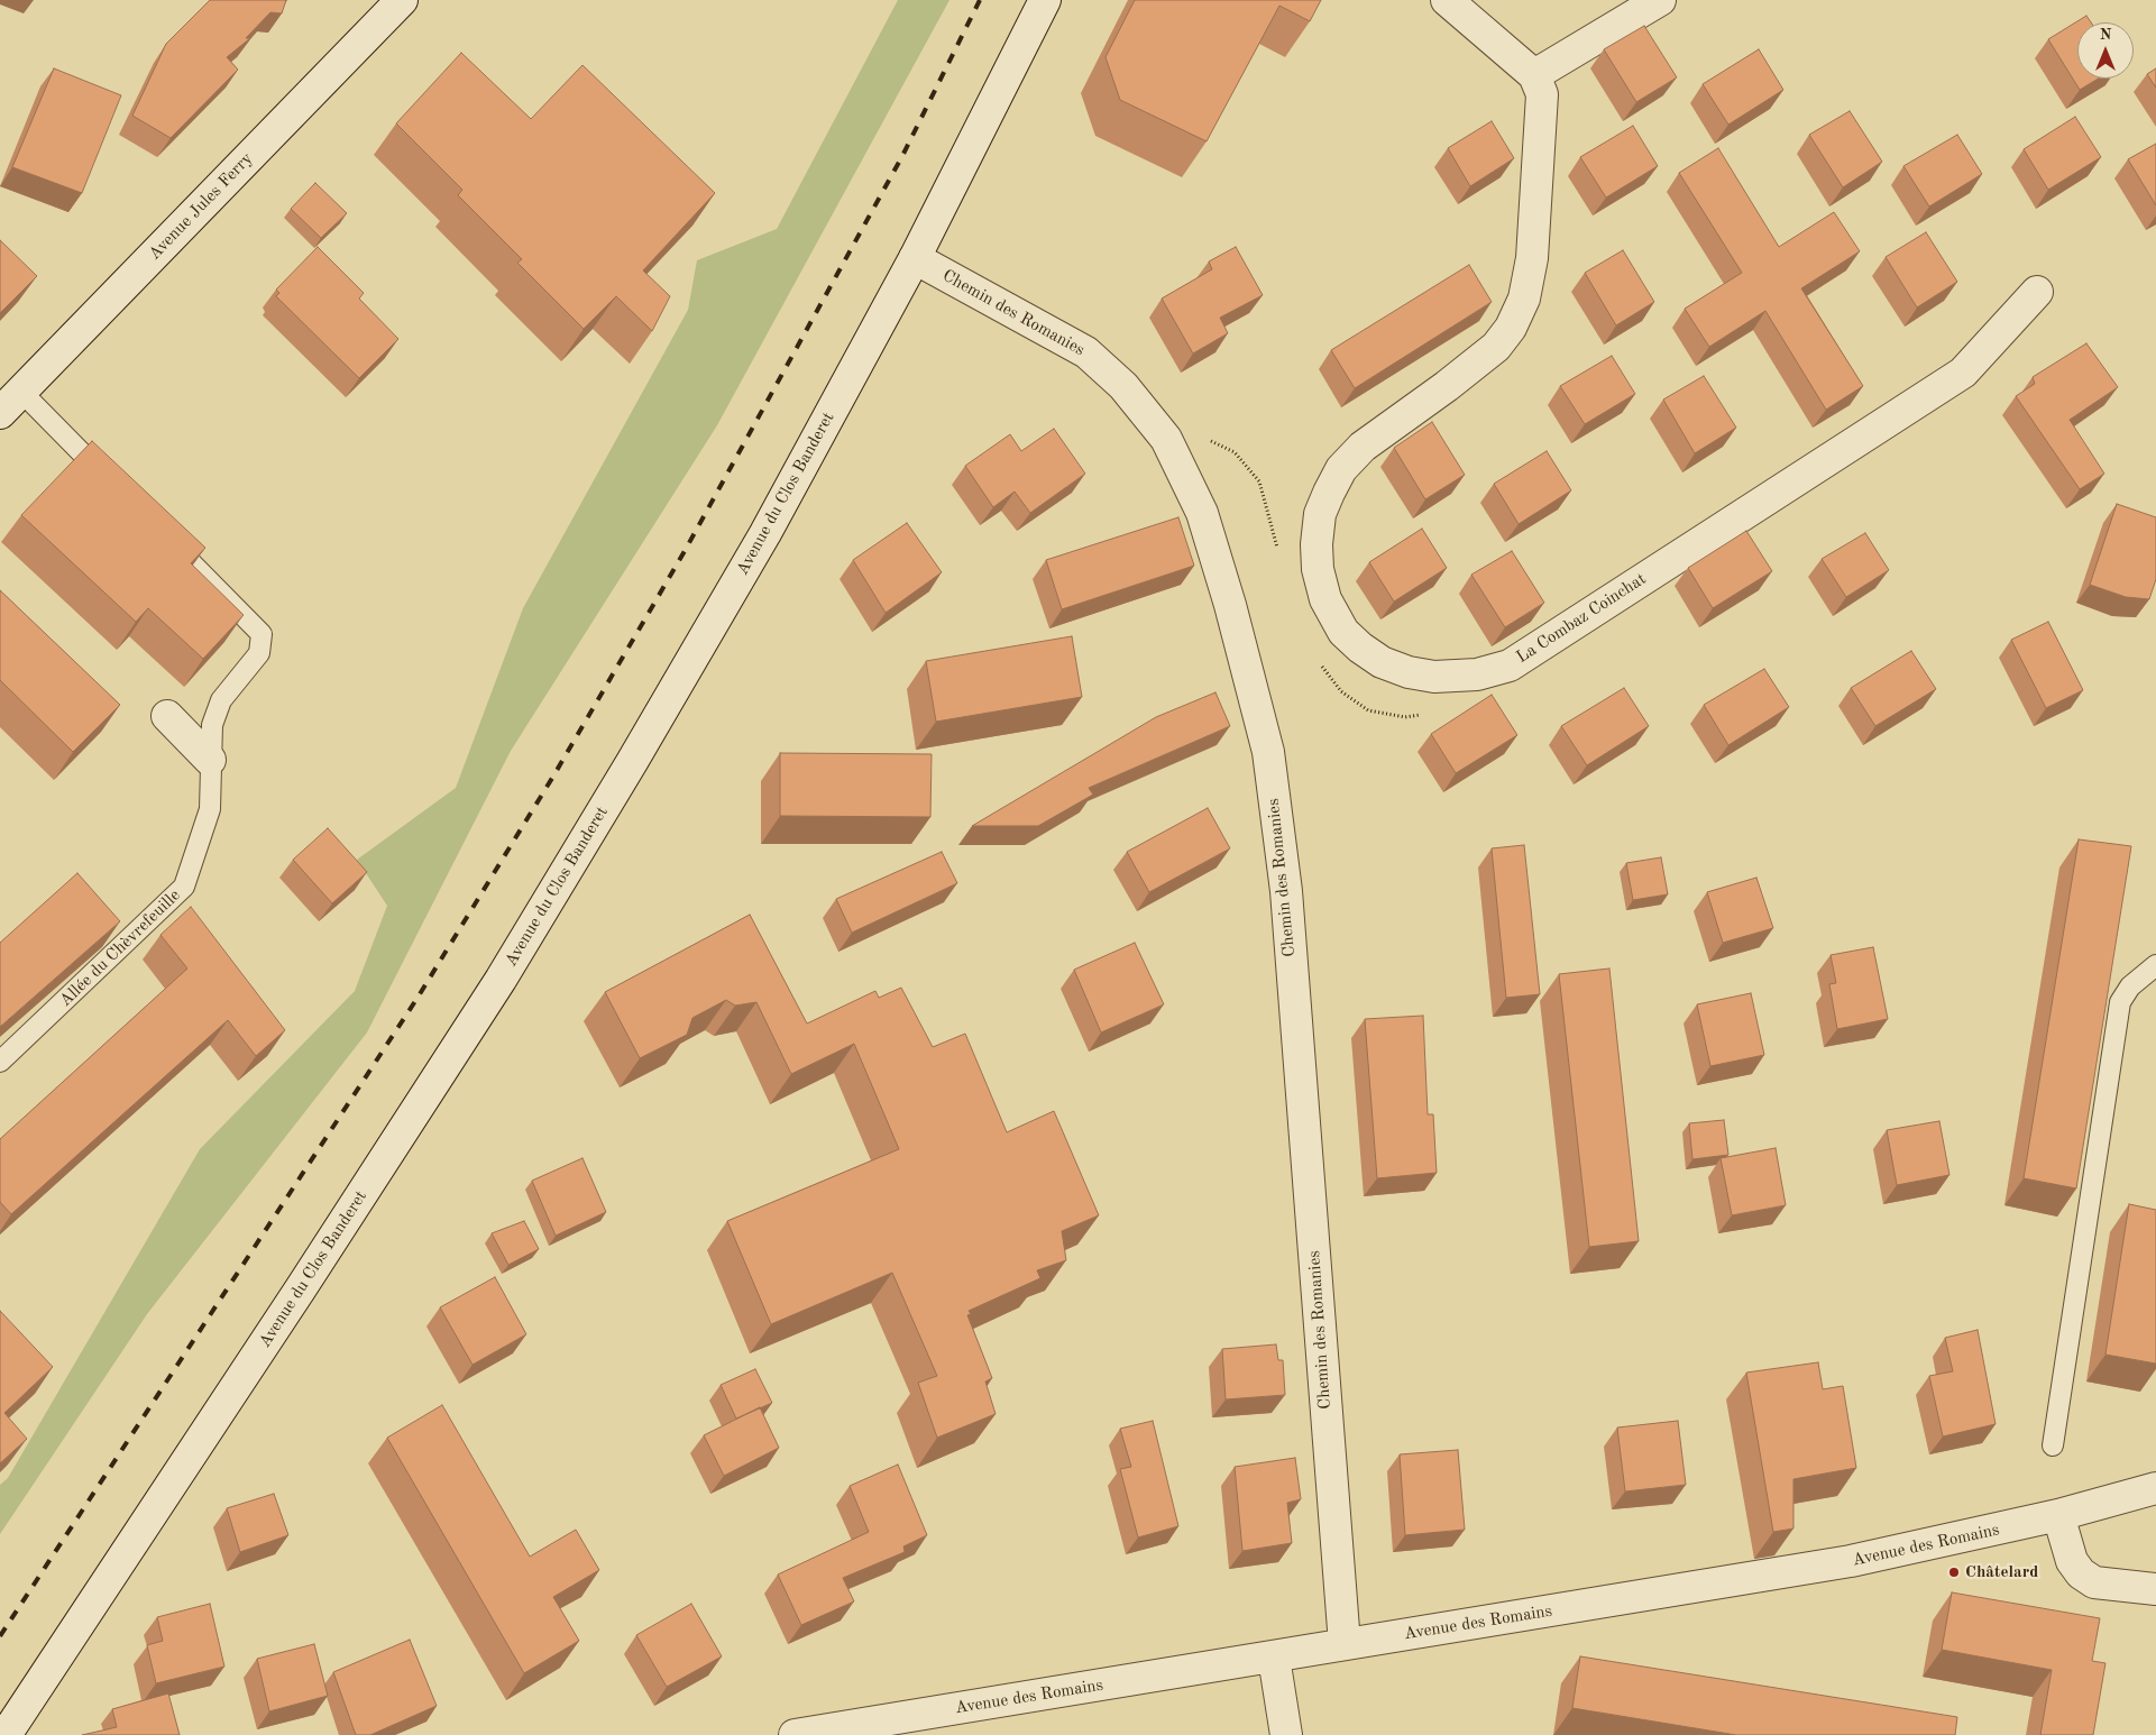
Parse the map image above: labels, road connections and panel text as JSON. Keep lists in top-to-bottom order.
{
  "streets": {
    "street": [
      "Avenue Jules Ferry",
      "Chemin des Romanies",
      "Avenue du Clos Banderet",
      "La Combaz Coinchat",
      "Avenue des Romains"
    ],
    "lane": ["Allée du Chèvrefeuille"]
  },
  "crossings": [
    ["Chemin des Romanies", "Avenue du Clos Banderet"],
    ["Chemin des Romanies", "Avenue des Romains"]
  ],
  "places": ["Châtelard"],
  "north": "top"
}
